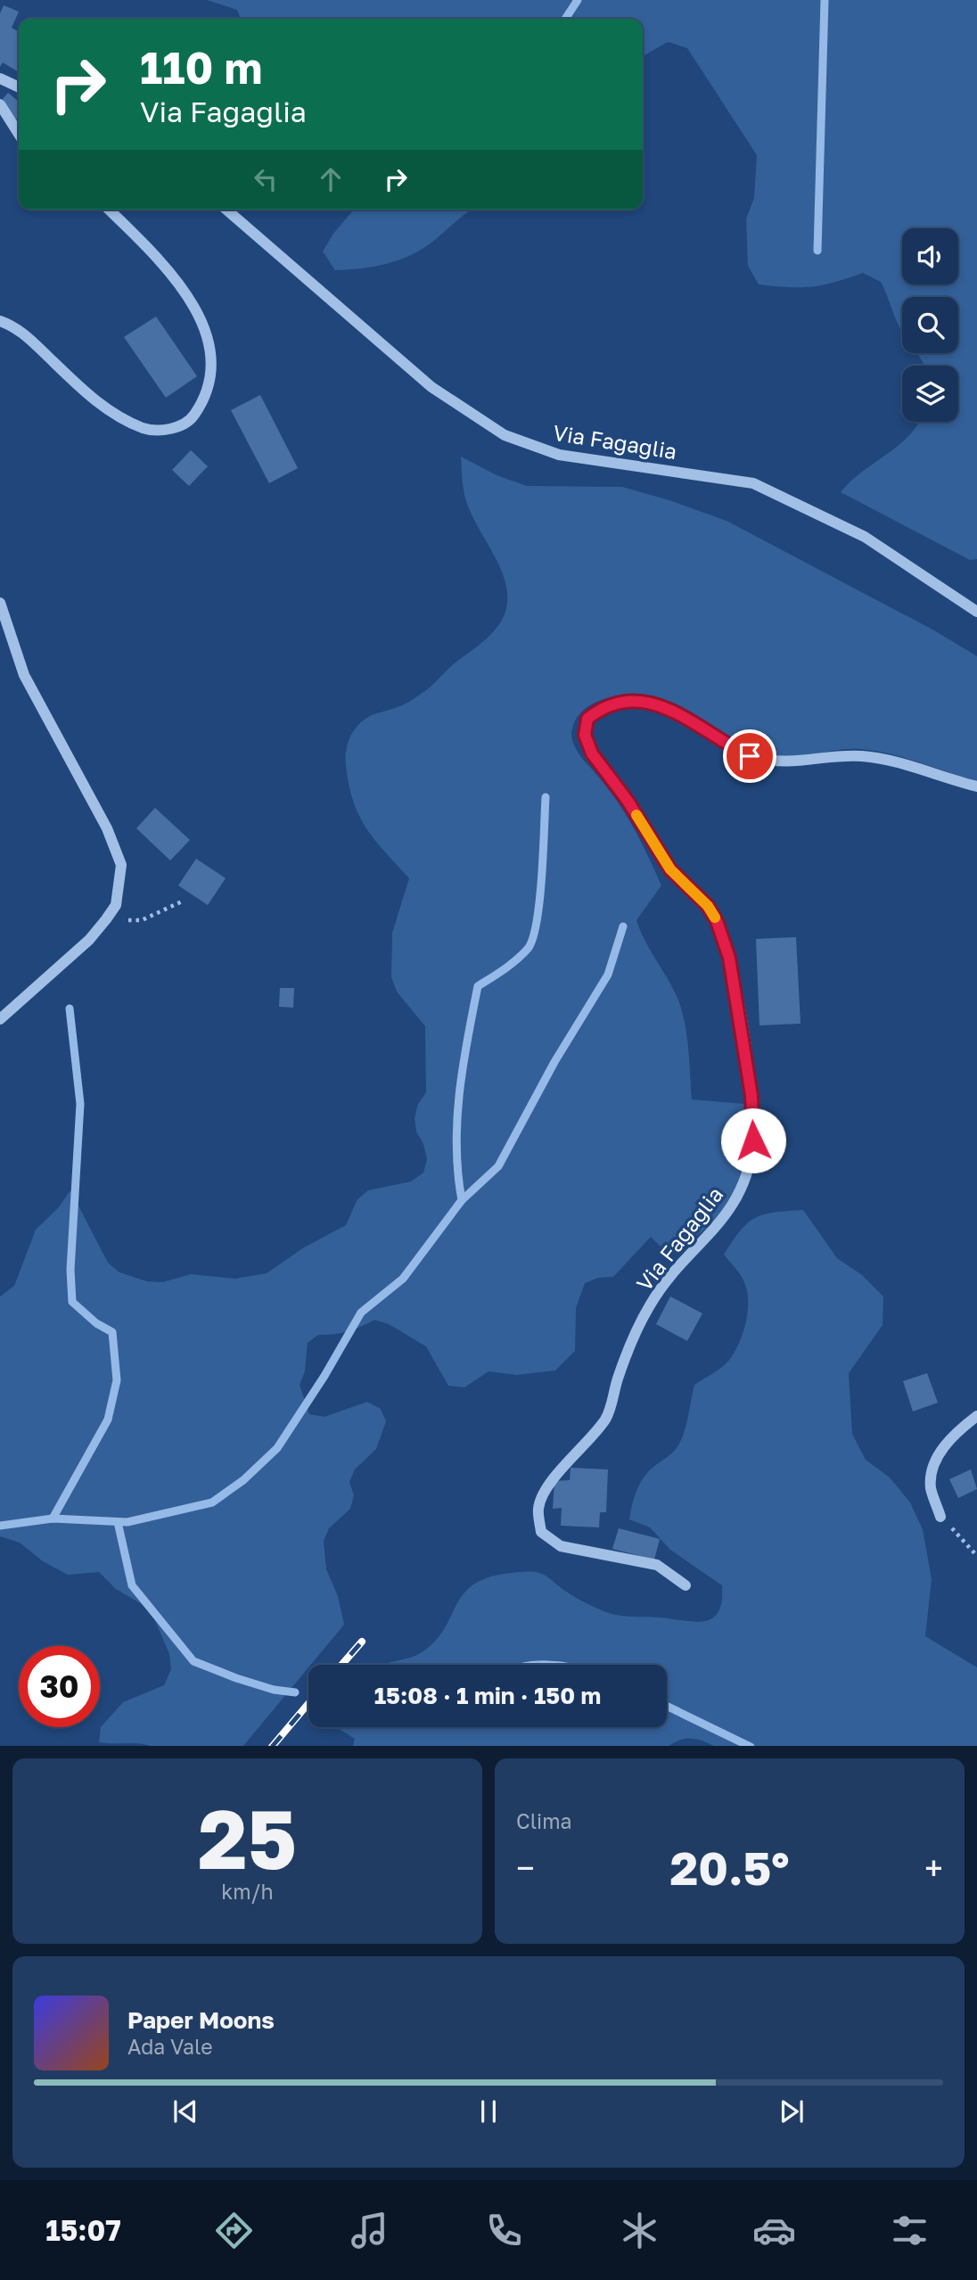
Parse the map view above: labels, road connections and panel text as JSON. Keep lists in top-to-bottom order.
{
  "streets": {
    "street": ["Via Fagaglia"]
  },
  "page": {
    "turn": ["110 m", "Via Fagaglia"],
    "limit": "30",
    "trip": "15:08 · 1 min · 150 m",
    "tile": [
      ["25", "km/h"],
      "Clima"
    ],
    "heat": ["−", "20.5°", "+"],
    "song": ["Paper Moons", "Ada Vale"],
    "tabs": "15:07"
  }
}
